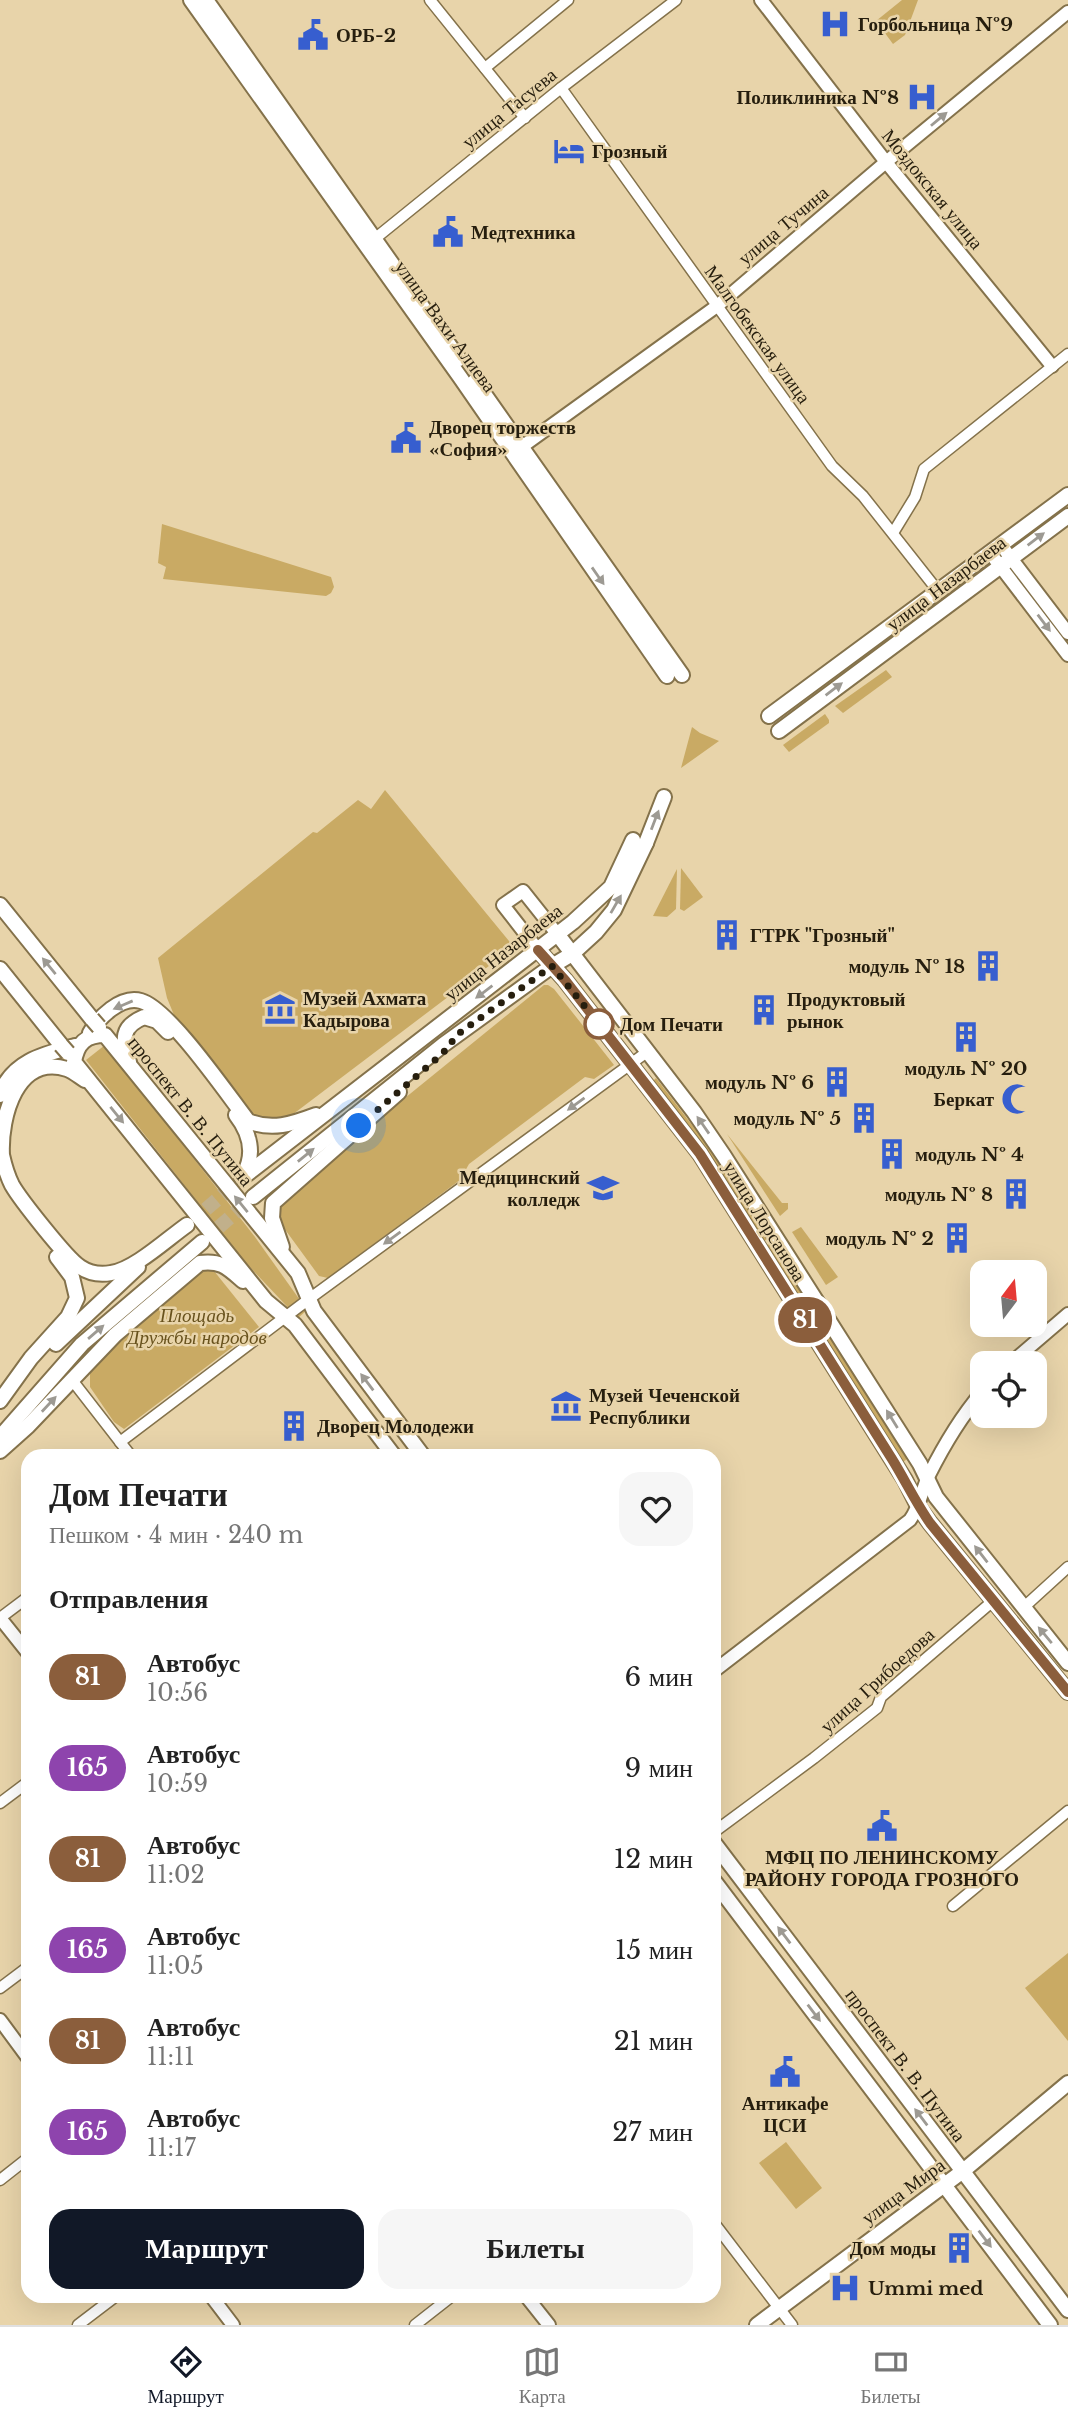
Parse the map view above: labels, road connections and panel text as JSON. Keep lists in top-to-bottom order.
{
  "streets": {
    "main road": [
      "улица Вахи Алиева",
      "улица Назарбаева",
      "проспект В. В. Путина",
      "улица Лорсанова",
      "улица Мира"
    ],
    "street": [
      "улица Тасуева",
      "Моздокская улица",
      "улица Тучина",
      "Малгобекская улица",
      "улица Грибоедова"
    ]
  },
  "crossings": [
    ["улица Тасуева", "улица Вахи Алиева"],
    ["улица Тасуева", "Малгобекская улица"],
    ["Моздокская улица", "улица Тучина"],
    ["улица Тучина", "улица Вахи Алиева"],
    ["улица Тучина", "Малгобекская улица"],
    ["Малгобекская улица", "улица Назарбаева"],
    ["улица Назарбаева", "проспект В. В. Путина"],
    ["улица Назарбаева", "улица Лорсанова"],
    ["проспект В. В. Путина", "улица Мира"],
    ["улица Лорсанова", "улица Грибоедова"]
  ],
  "parks": ["Площадь Дружбы народов"],
  "places": {
    "hospital": ["Горбольница №9", "Поликлиника №8", "Ummi med"],
    "public building": [
      "ОРБ-2",
      "Медтехника",
      "Дворец торжеств «София»",
      "МФЦ ПО ЛЕНИНСКОМУ РАЙОНУ ГОРОДА ГРОЗНОГО",
      "Антикафе ЦСИ"
    ],
    "hotel": ["Грозный"],
    "building": [
      "ГТРК \"Грозный\"",
      "модуль № 18",
      "Продуктовый рынок",
      "модуль № 20",
      "модуль № 6",
      "модуль № 5",
      "модуль № 4",
      "модуль № 8",
      "модуль № 2",
      "Дворец Молодежи",
      "Дом моды"
    ],
    "museum": ["Музей Ахмата Кадырова", "Музей Чеченской Республики"],
    "other": ["Дом Печати"],
    "mosque": ["Беркат"],
    "school or university": ["Медицинский колледж"]
  },
  "lines": ["bus line 81"],
  "north": "top",
  "page": {
    "on_map": "81",
    "heading": [
      ["Дом Печати", "Пешком · 4 мин · 240 m"],
      "Отправления"
    ],
    "list": [
      {
        "mark": "81",
        "name": "Автобус",
        "note": "10:56",
        "value": "6 мин"
      },
      {
        "mark": "165",
        "name": "Автобус",
        "note": "10:59",
        "value": "9 мин"
      },
      {
        "mark": "81",
        "name": "Автобус",
        "note": "11:02",
        "value": "12 мин"
      },
      {
        "mark": "165",
        "name": "Автобус",
        "note": "11:05",
        "value": "15 мин"
      },
      {
        "mark": "81",
        "name": "Автобус",
        "note": "11:11",
        "value": "21 мин"
      },
      {
        "mark": "165",
        "name": "Автобус",
        "note": "11:17",
        "value": "27 мин"
      }
    ],
    "buttons": ["Маршрут", "Билеты"],
    "tabs": ["Маршрут", "Карта", "Билеты"]
  }
}
